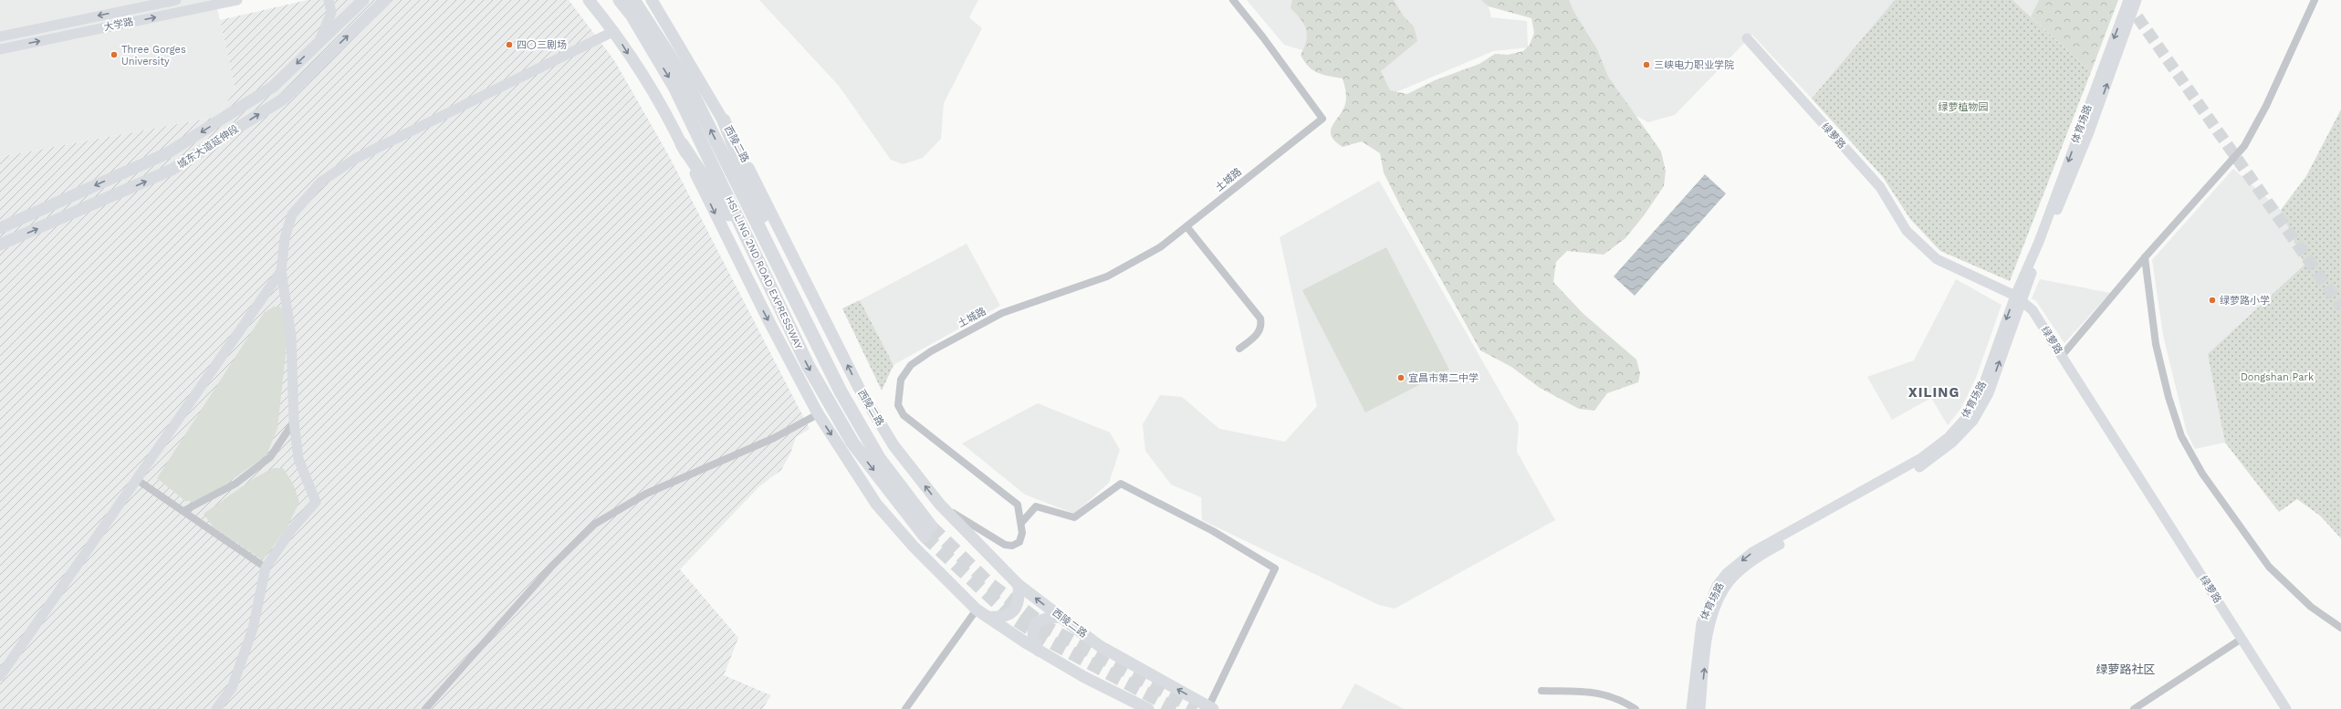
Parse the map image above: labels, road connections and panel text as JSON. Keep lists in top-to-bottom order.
{
  "streets": {
    "highway": ["HSI LING 2ND ROAD EXPRESSWAY"],
    "main road": ["西陵二路", "城东大道延伸段"],
    "street": [
      "大学路",
      "体育场路",
      "绿萝路",
      "土城路"
    ]
  },
  "crossings": [
    ["体育场路", "绿萝路"],
    ["西陵二路", "土城路"]
  ],
  "districts": ["XILING", "绿萝路社区"],
  "parks": ["绿萝植物园", "Dongshan Park"],
  "places": [
    "四〇三剧场",
    "Three Gorges University",
    "三峡电力职业学院",
    "绿萝路小学",
    "宜昌市第二中学"
  ]
}
